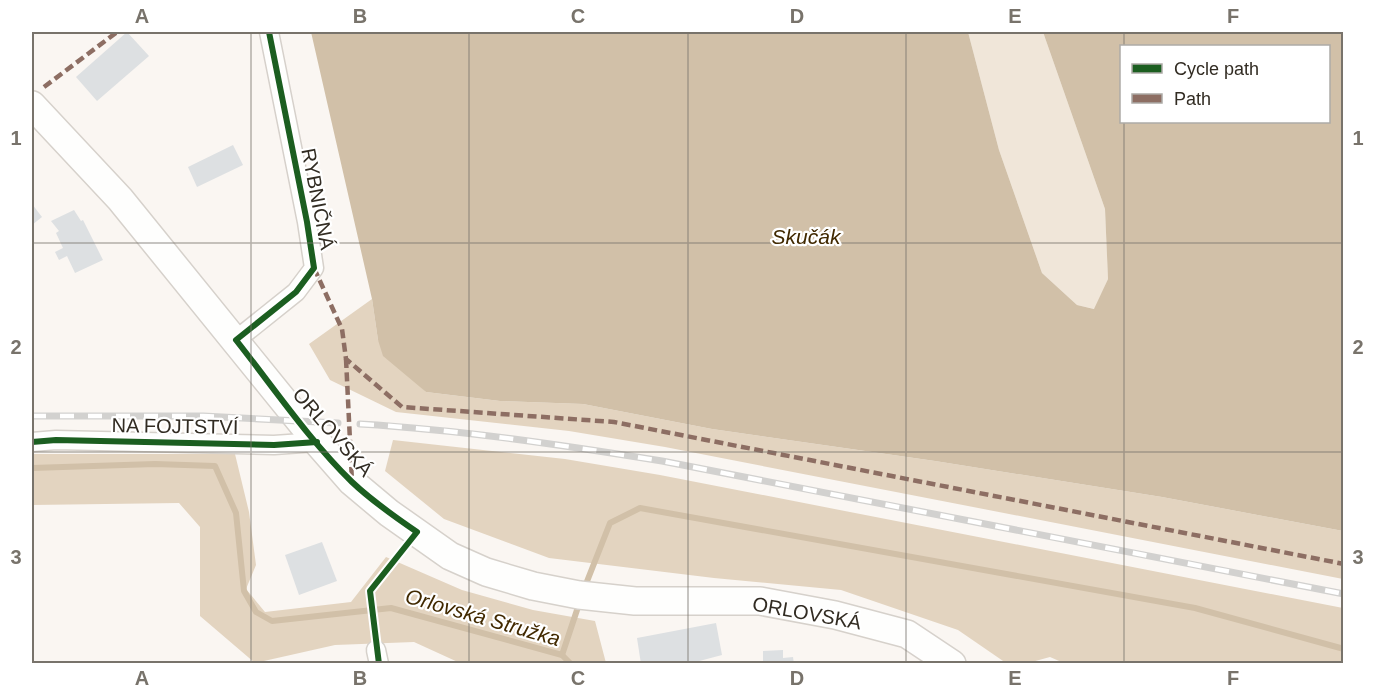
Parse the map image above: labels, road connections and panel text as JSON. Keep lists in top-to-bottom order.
{
  "streets": {
    "main road": ["ORLOVSKÁ"],
    "street": ["RYBNIČNÁ", "NA FOJTSTVÍ"]
  },
  "crossings": [
    ["RYBNIČNÁ", "ORLOVSKÁ"],
    ["NA FOJTSTVÍ", "ORLOVSKÁ"]
  ],
  "water": ["Skučák", "Orlovská Stružka"],
  "legend": ["Cycle path", "Path"],
  "grid": {
    "columns": [
      "A",
      "B",
      "C",
      "D",
      "E",
      "F"
    ],
    "rows": ["1", "2", "3"]
  }
}
